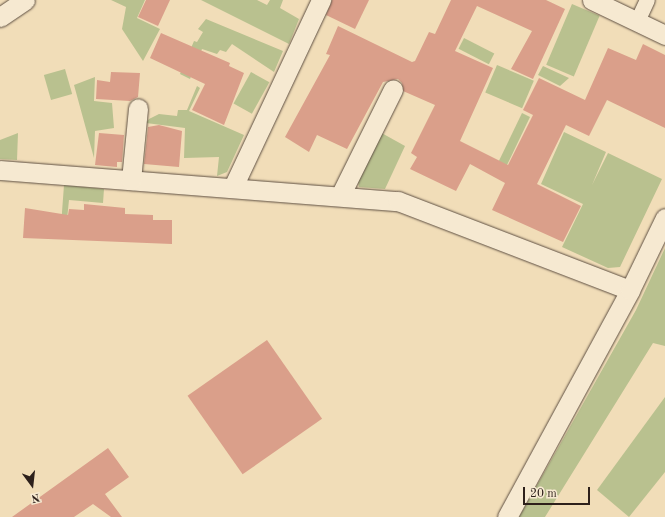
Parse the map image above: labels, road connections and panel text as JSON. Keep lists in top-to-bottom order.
{
  "scale_bar": "20 m",
  "north": "bottom"
}
